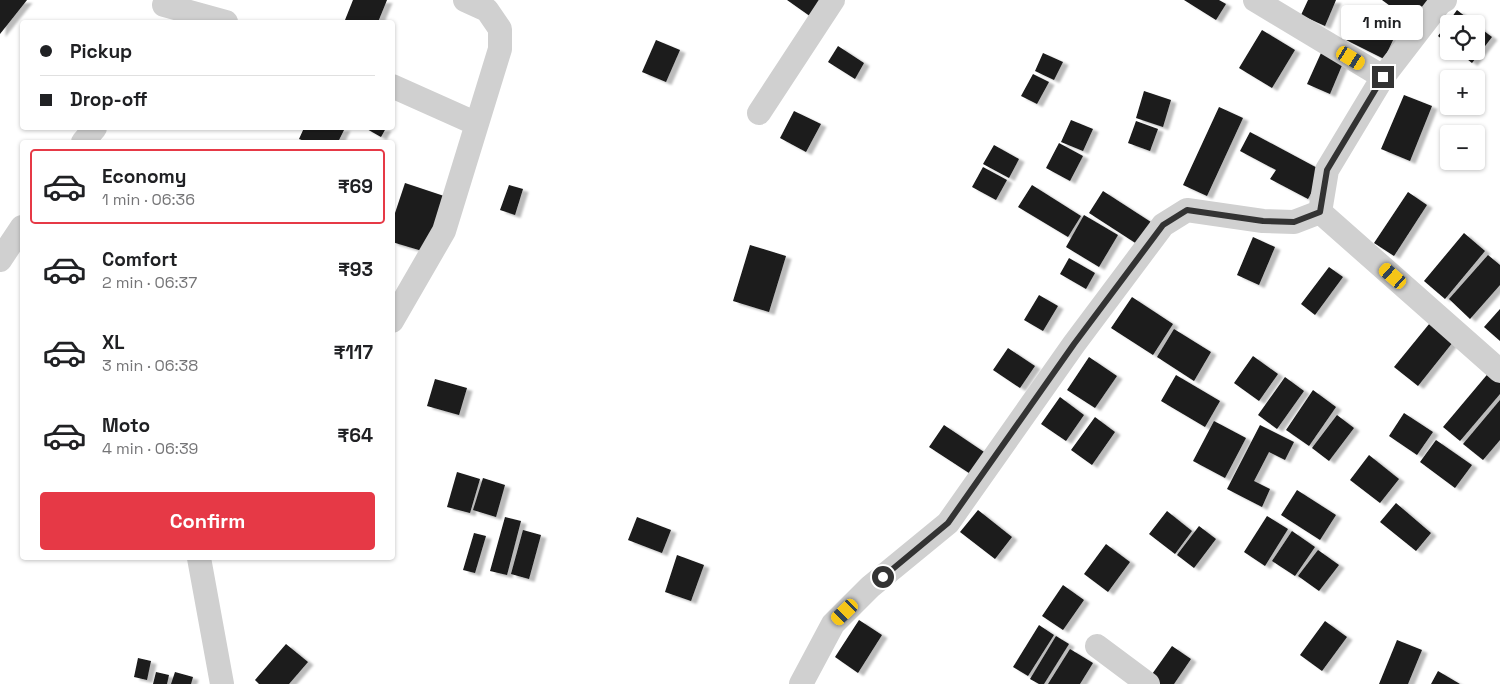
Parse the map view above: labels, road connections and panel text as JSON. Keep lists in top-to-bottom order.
{
  "page": {
    "bubble": "1 min",
    "map_buttons": ["+", "−"],
    "banner": ["Pickup", "Drop-off"],
    "list": [
      {
        "name": "Economy",
        "note": "1 min · 06:36",
        "value": "₹69"
      },
      {
        "name": "Comfort",
        "note": "2 min · 06:37",
        "value": "₹93"
      },
      {
        "name": "XL",
        "note": "3 min · 06:38",
        "value": "₹117"
      },
      {
        "name": "Moto",
        "note": "4 min · 06:39",
        "value": "₹64"
      }
    ],
    "buttons": "Confirm"
  }
}
